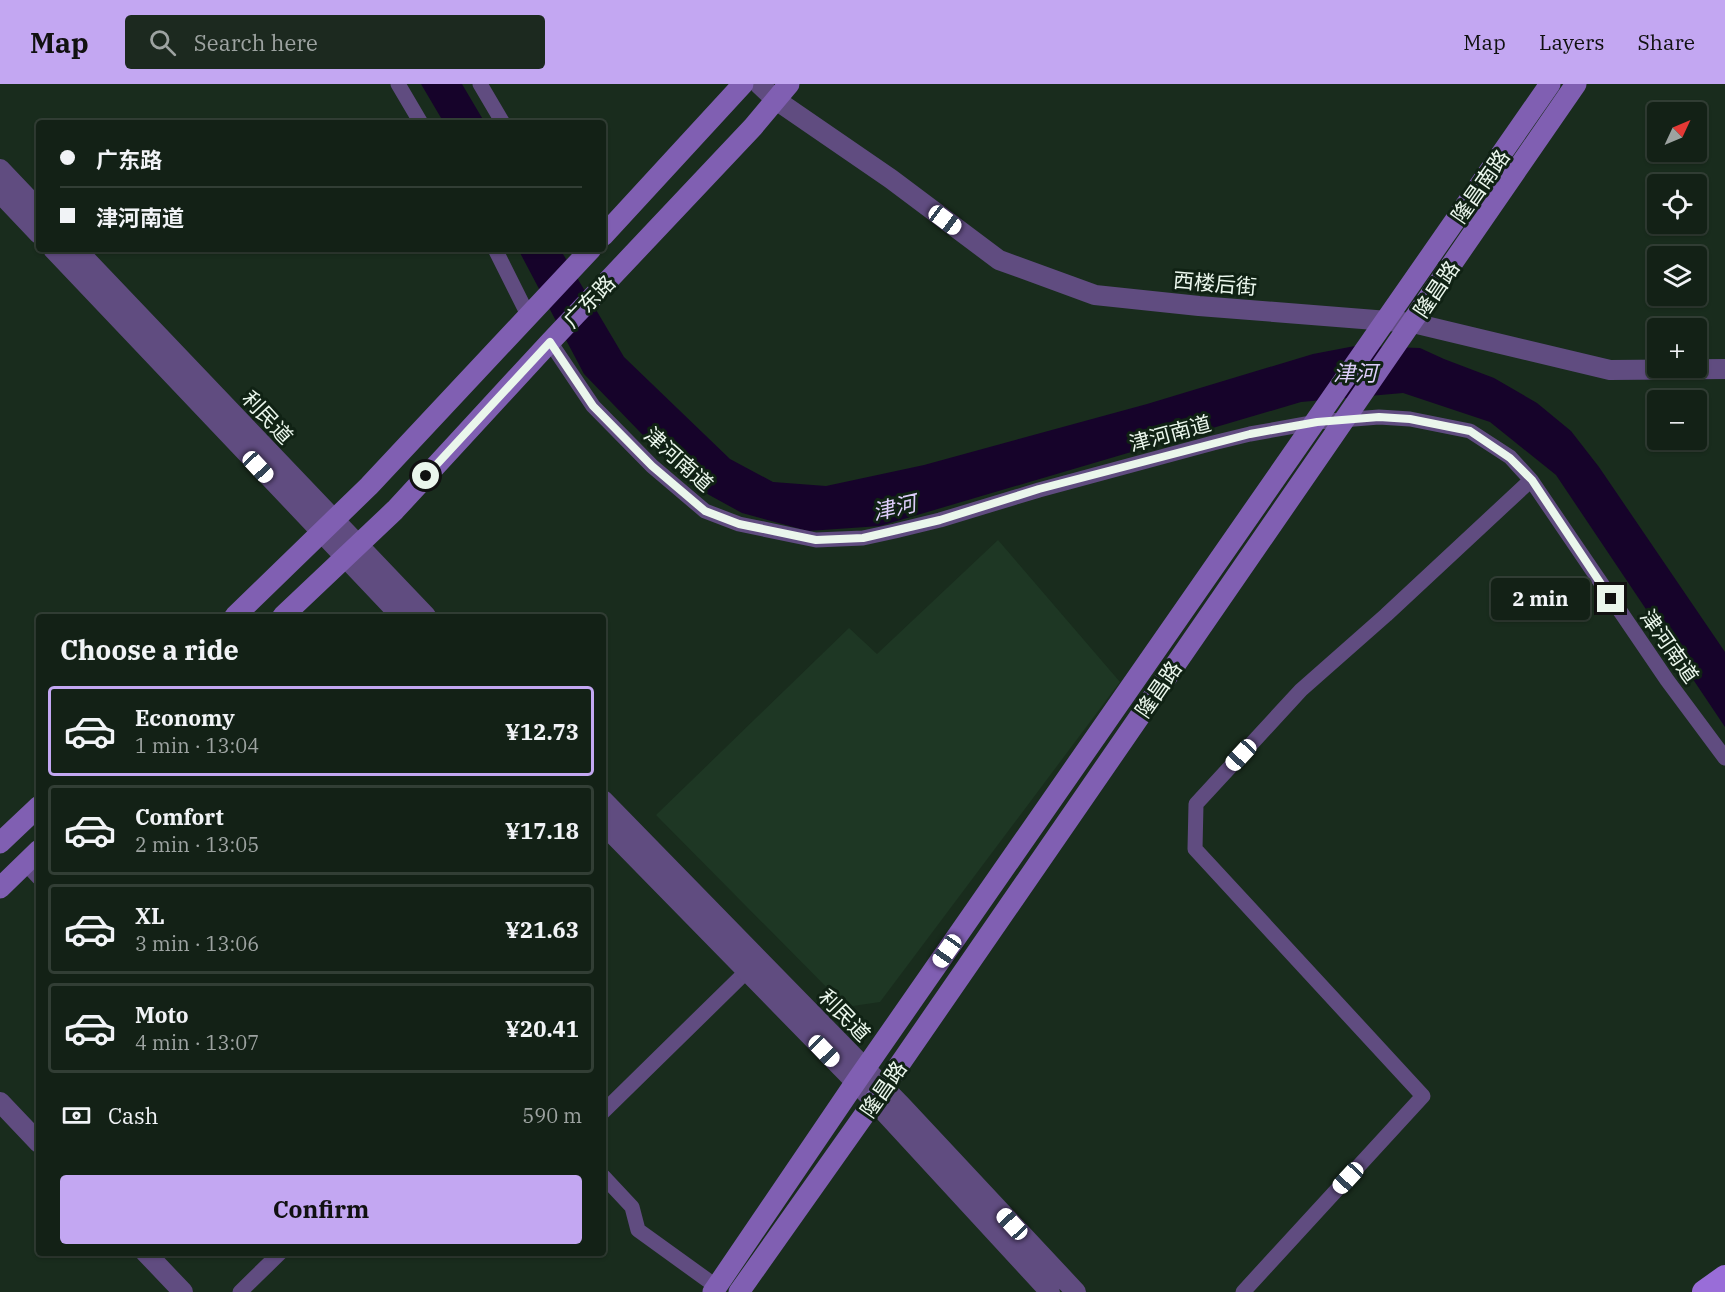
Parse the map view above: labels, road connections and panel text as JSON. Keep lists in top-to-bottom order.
{
  "streets": {
    "main road": ["隆昌南路", "隆昌路", "广东路"],
    "street": ["西楼后街", "利民道", "津河南道"]
  },
  "crossings": [
    ["隆昌南路", "西楼后街"],
    ["隆昌南路", "隆昌路"],
    ["隆昌南路", "津河南道"],
    ["西楼后街", "隆昌路"],
    ["西楼后街", "广东路"],
    ["隆昌路", "利民道"],
    ["隆昌路", "津河南道"],
    ["广东路", "利民道"],
    ["广东路", "津河南道"]
  ],
  "water": ["津河"],
  "north": "top right",
  "page": {
    "header": "Map",
    "search": "Search here",
    "nav": ["Map", "Layers", "Share"],
    "map_buttons": ["+", "−"],
    "banner": ["广东路", "津河南道"],
    "bubble": "2 min",
    "heading": "Choose a ride",
    "list": [
      {
        "name": "Economy",
        "note": "1 min · 13:04",
        "value": "¥12.73"
      },
      {
        "name": "Comfort",
        "note": "2 min · 13:05",
        "value": "¥17.18"
      },
      {
        "name": "XL",
        "note": "3 min · 13:06",
        "value": "¥21.63"
      },
      {
        "name": "Moto",
        "note": "4 min · 13:07",
        "value": "¥20.41"
      }
    ],
    "pay": ["Cash", "590 m"],
    "buttons": "Confirm"
  }
}
